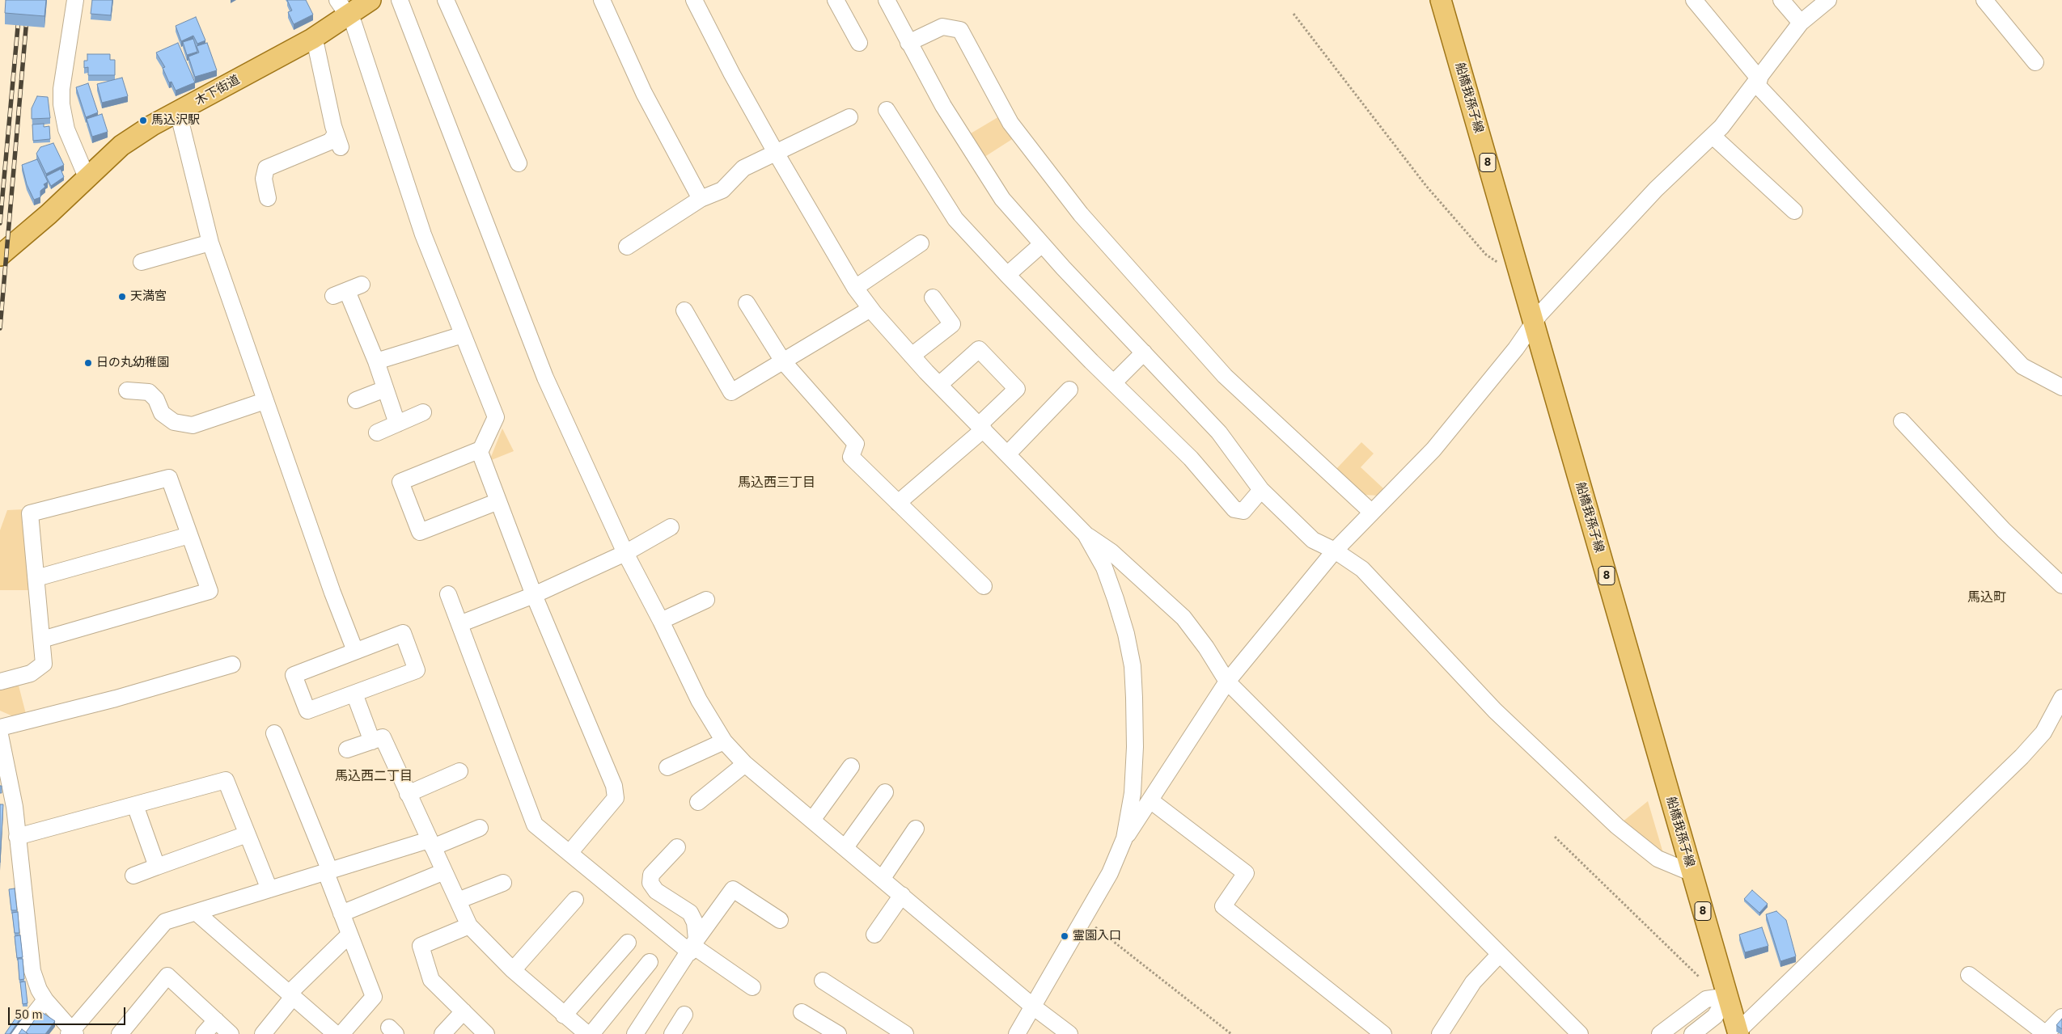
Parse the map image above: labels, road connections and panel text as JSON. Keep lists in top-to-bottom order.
{
  "streets": {
    "main road": ["木下街道", "船橋我孫子線", "8"]
  },
  "districts": ["馬込西三丁目", "馬込町", "馬込西二丁目"],
  "places": [
    "馬込沢駅",
    "天満宮",
    "日の丸幼稚園",
    "霊園入口"
  ],
  "scale_bar": "50 m"
}
